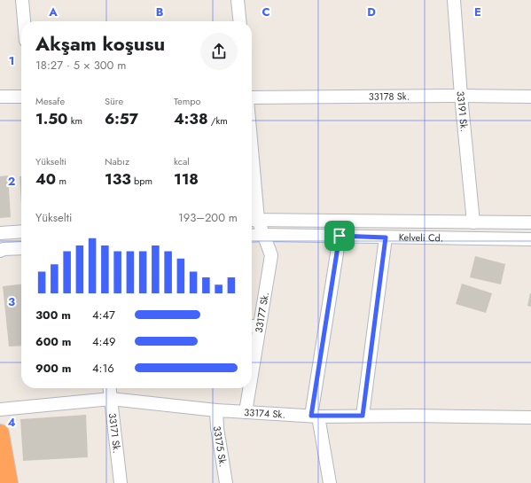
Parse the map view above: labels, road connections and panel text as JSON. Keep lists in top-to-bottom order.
{
  "streets": {
    "street": [
      "33178 Sk.",
      "33191 Sk.",
      "Kelveli Cd.",
      "33177 Sk.",
      "33174 Sk.",
      "33171 Sk.",
      "33175 Sk."
    ]
  },
  "crossings": [
    ["33178 Sk.", "33191 Sk."],
    ["33191 Sk.", "Kelveli Cd."],
    ["Kelveli Cd.", "33177 Sk."],
    ["33177 Sk.", "33174 Sk."],
    ["33174 Sk.", "33171 Sk."],
    ["33174 Sk.", "33175 Sk."]
  ],
  "page": {
    "heading": ["Akşam koşusu", "18:27 · 5 × 300 m"],
    "stats": [
      ["Mesafe", "1.50 km"],
      ["Süre", "6:57"],
      ["Tempo", "4:38 /km"],
      ["Yükselti", "40 m"],
      ["Nabız", "133 bpm"],
      ["kcal", "118"]
    ],
    "chart": ["Yükselti", "193–200 m"],
    "list": [
      {
        "name": "300 m",
        "note": "4:47"
      },
      {
        "name": "600 m",
        "note": "4:49"
      },
      {
        "name": "900 m",
        "note": "4:16"
      }
    ]
  },
  "grid": {
    "columns": [
      "A",
      "B",
      "C",
      "D",
      "E"
    ],
    "rows": [
      "1",
      "2",
      "3",
      "4"
    ]
  }
}
